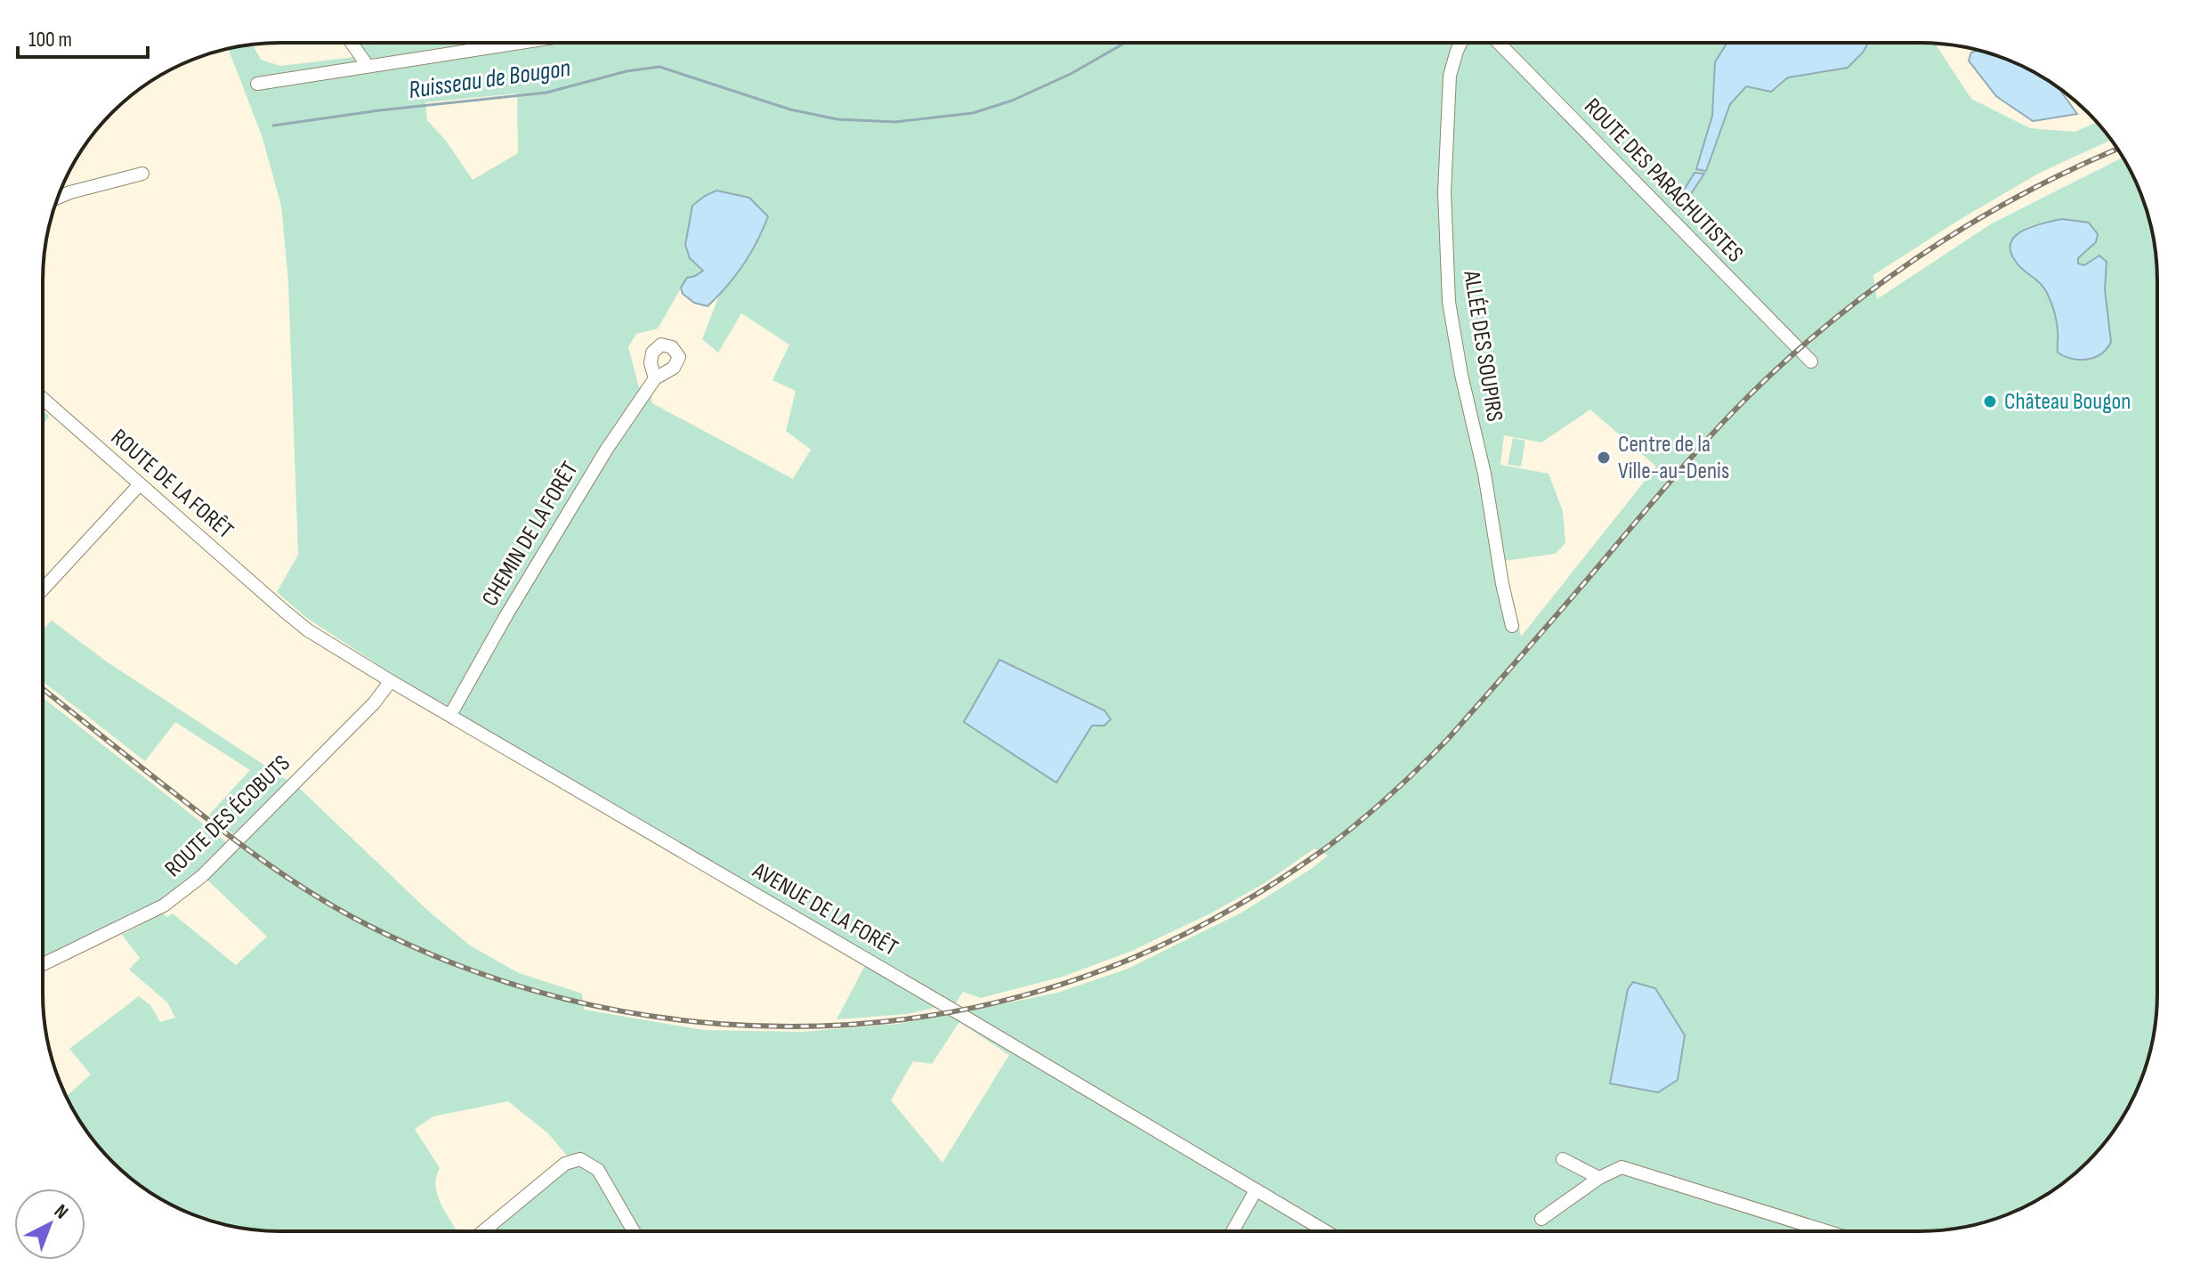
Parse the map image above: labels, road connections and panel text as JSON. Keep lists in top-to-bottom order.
{
  "streets": {
    "street": [
      "ROUTE DES PARACHUTISTES",
      "ALLÉE DES SOUPIRS",
      "ROUTE DE LA FORÊT",
      "CHEMIN DE LA FORÊT",
      "ROUTE DES ÉCOBUTS",
      "AVENUE DE LA FORÊT"
    ]
  },
  "crossings": [
    ["ROUTE DE LA FORÊT", "AVENUE DE LA FORÊT"],
    ["CHEMIN DE LA FORÊT", "AVENUE DE LA FORÊT"],
    ["ROUTE DES ÉCOBUTS", "AVENUE DE LA FORÊT"]
  ],
  "water": ["Ruisseau de Bougon"],
  "places": ["Château Bougon", "Centre de la Ville-au-Denis"],
  "scale_bar": "100 m",
  "north": "top right"
}
